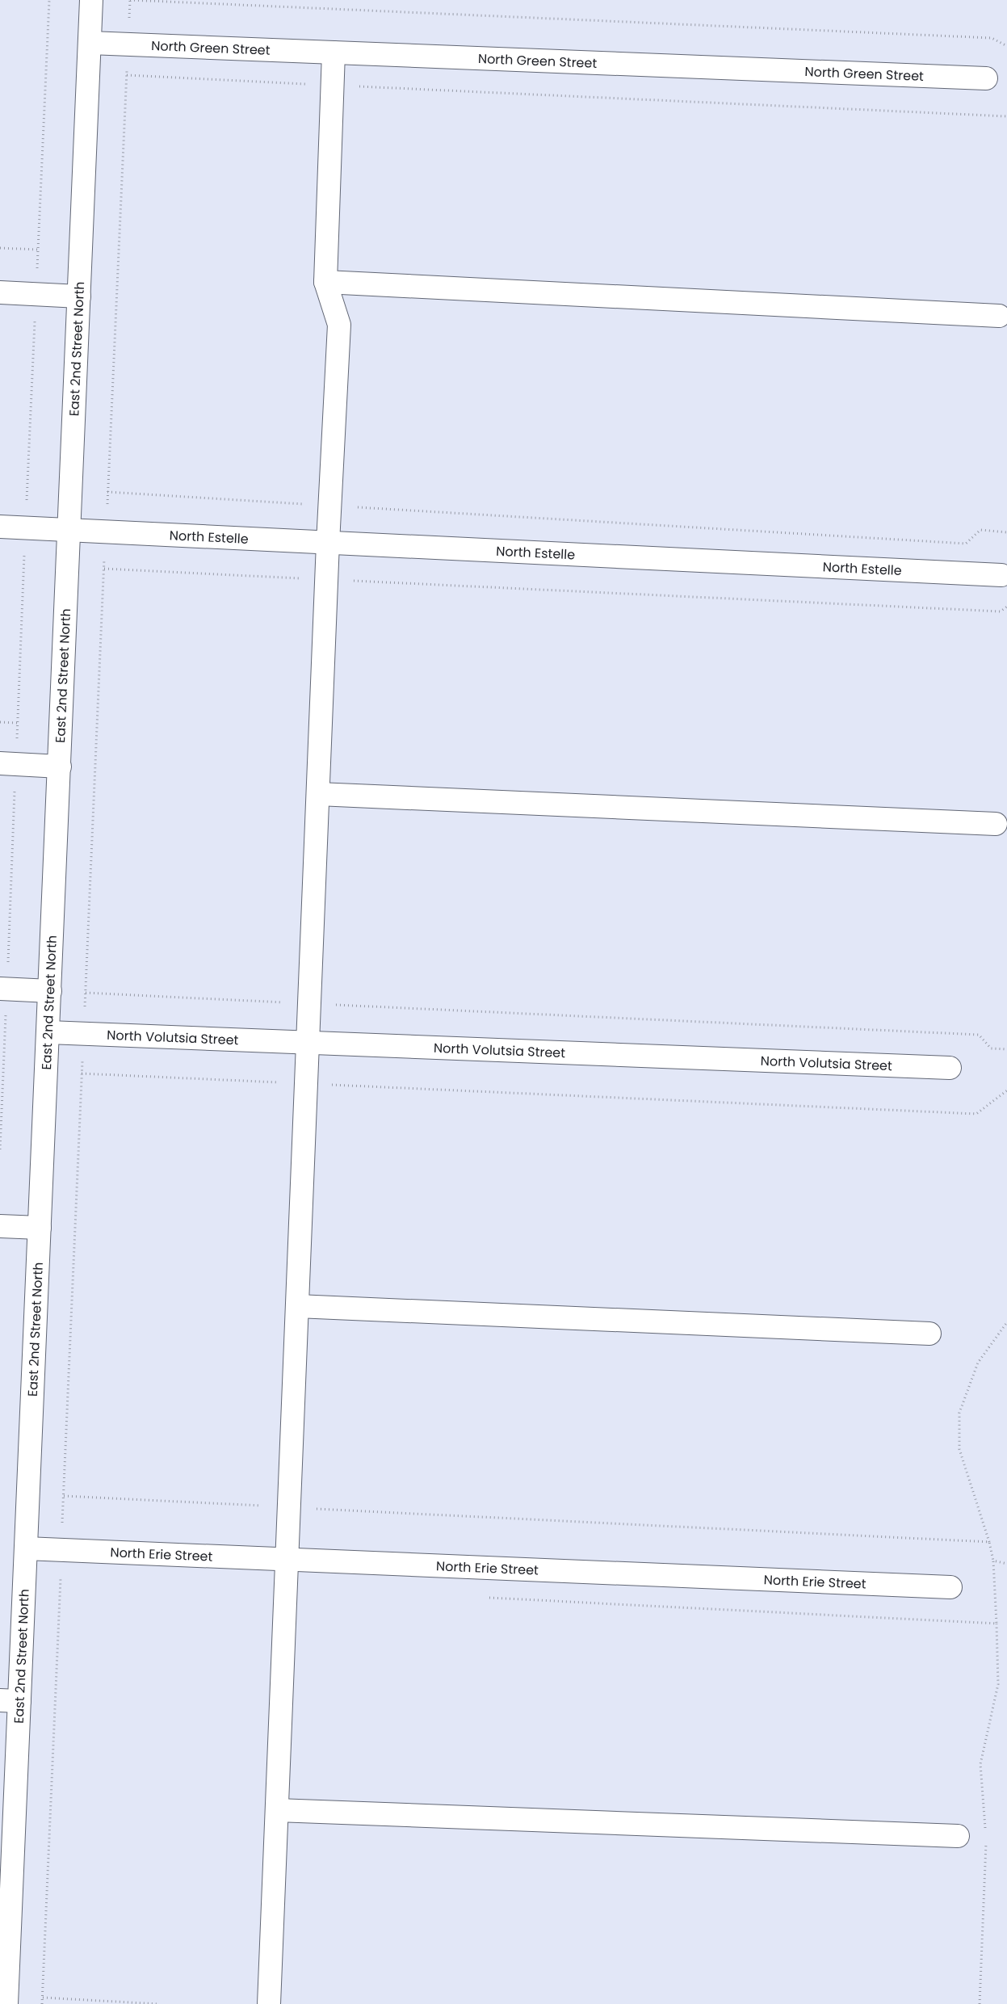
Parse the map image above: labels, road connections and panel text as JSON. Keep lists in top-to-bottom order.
{
  "streets": {
    "street": [
      "North Green Street",
      "East 2nd Street North",
      "North Estelle",
      "North Volutsia Street",
      "North Erie Street"
    ]
  },
  "crossings": [
    ["North Green Street", "East 2nd Street North"],
    ["East 2nd Street North", "North Estelle"],
    ["East 2nd Street North", "North Volutsia Street"],
    ["East 2nd Street North", "North Erie Street"]
  ]
}
